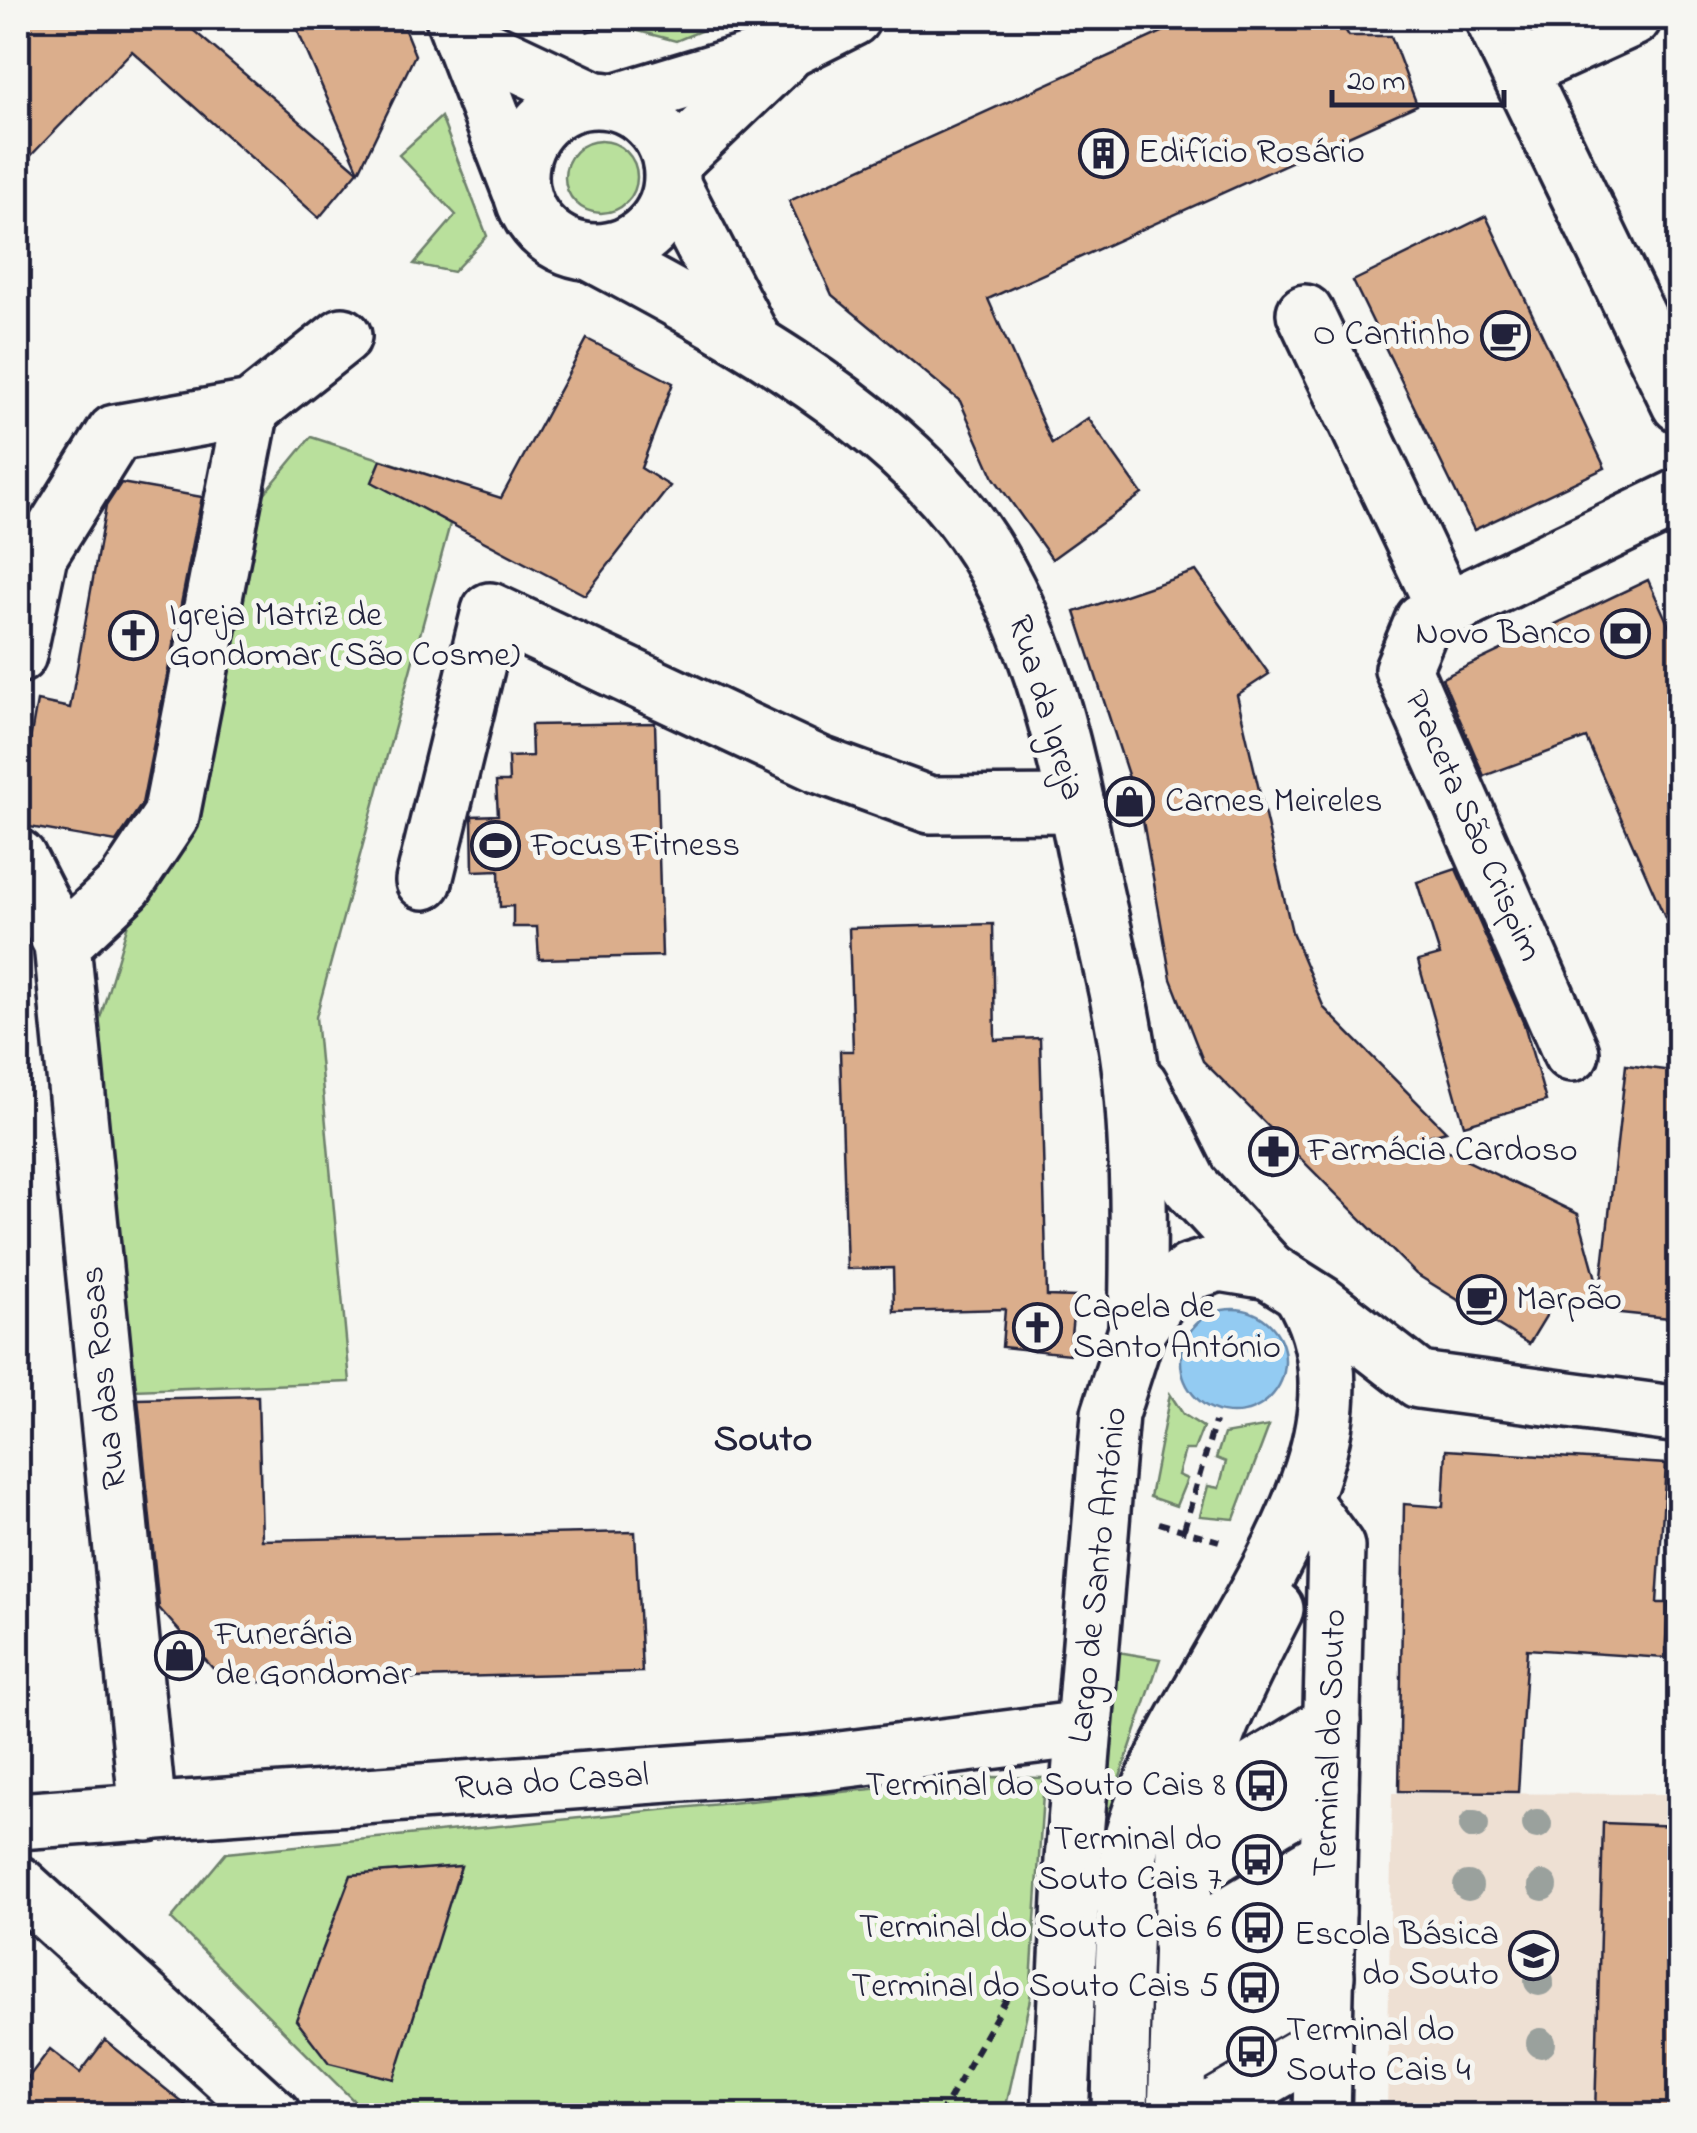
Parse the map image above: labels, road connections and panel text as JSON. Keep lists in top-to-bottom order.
{
  "streets": {
    "street": [
      "Rua da Igreja",
      "Praceta São Crispim",
      "Rua das Rosas",
      "Largo de Santo António",
      "Terminal do Souto",
      "Rua do Casal"
    ]
  },
  "crossings": [
    ["Rua da Igreja", "Largo de Santo António"],
    ["Rua da Igreja", "Terminal do Souto"],
    ["Rua das Rosas", "Rua do Casal"],
    ["Largo de Santo António", "Terminal do Souto"],
    ["Largo de Santo António", "Rua do Casal"]
  ],
  "districts": ["Souto"],
  "places": {
    "building": ["Edifício Rosário"],
    "cafe": ["O Cantinho", "Marpão"],
    "bank": ["Novo Banco"],
    "church": ["Igreja Matriz de Gondomar (São Cosme)", "Capela de Santo António"],
    "shop": ["Carnes Meireles", "Funerária de Gondomar"],
    "sports": ["Focus Fitness"],
    "pharmacy": ["Farmácia Cardoso"],
    "bus stop": [
      "Terminal do Souto Cais 8",
      "Terminal do Souto Cais 7",
      "Terminal do Souto Cais 6",
      "Terminal do Souto Cais 5",
      "Terminal do Souto Cais 4"
    ],
    "school or university": ["Escola Básica do Souto"]
  },
  "scale_bar": "20 m"
}
